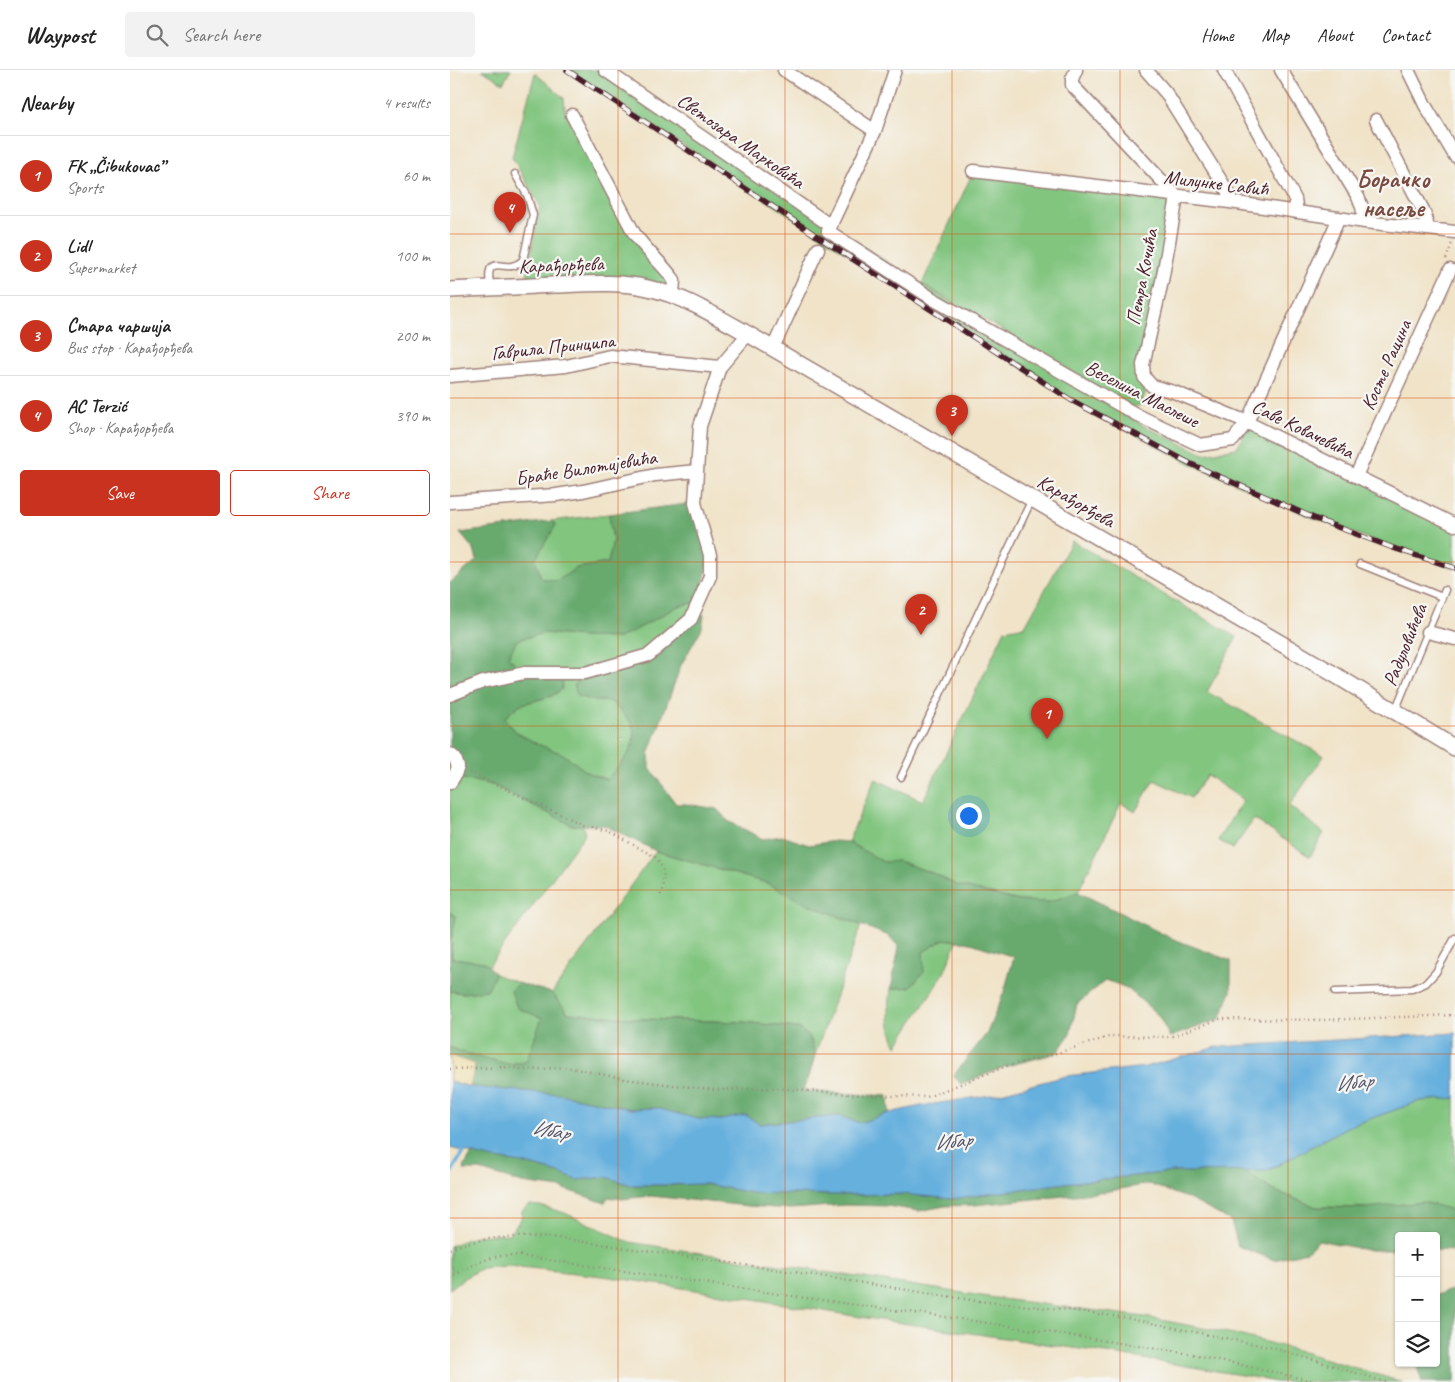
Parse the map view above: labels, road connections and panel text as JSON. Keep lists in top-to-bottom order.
{
  "streets": {
    "street": [
      "Светозара Марковића",
      "Милунке Савић",
      "Карађорђева",
      "Петра Кочића",
      "Гаврила Принципа",
      "Косте Рацина",
      "Веселина Маслеше",
      "Саве Ковачевића",
      "Браће Вилотијевића"
    ],
    "lane": ["Радуловићева"]
  },
  "crossings": [
    ["Светозара Марковића", "Веселина Маслеше"],
    ["Милунке Савић", "Петра Кочића"],
    ["Милунке Савић", "Веселина Маслеше"],
    ["Карађорђева", "Радуловићева"],
    ["Петра Кочића", "Саве Ковачевића"],
    ["Косте Рацина", "Саве Ковачевића"],
    ["Веселина Маслеше", "Саве Ковачевића"]
  ],
  "districts": ["Борачко насеље"],
  "water": ["Ибар"],
  "page": {
    "header": "Waypost",
    "search": "Search here",
    "nav": [
      "Home",
      "Map",
      "About",
      "Contact"
    ],
    "heading": ["Nearby", "4 results"],
    "list": [
      {
        "mark": "1",
        "name": "FK „Čibukovac”",
        "note": "Sports",
        "value": "60 m"
      },
      {
        "mark": "2",
        "name": "Lidl",
        "note": "Supermarket",
        "value": "100 m"
      },
      {
        "mark": "3",
        "name": "Стара чаршија",
        "note": "Bus stop · Карађорђева",
        "value": "200 m"
      },
      {
        "mark": "4",
        "name": "AC Terzić",
        "note": "Shop · Карађорђева",
        "value": "390 m"
      }
    ],
    "pins": [
      "4",
      "3",
      "2",
      "1"
    ],
    "buttons": ["Save", "Share"],
    "map_buttons": ["+", "−"]
  }
}
